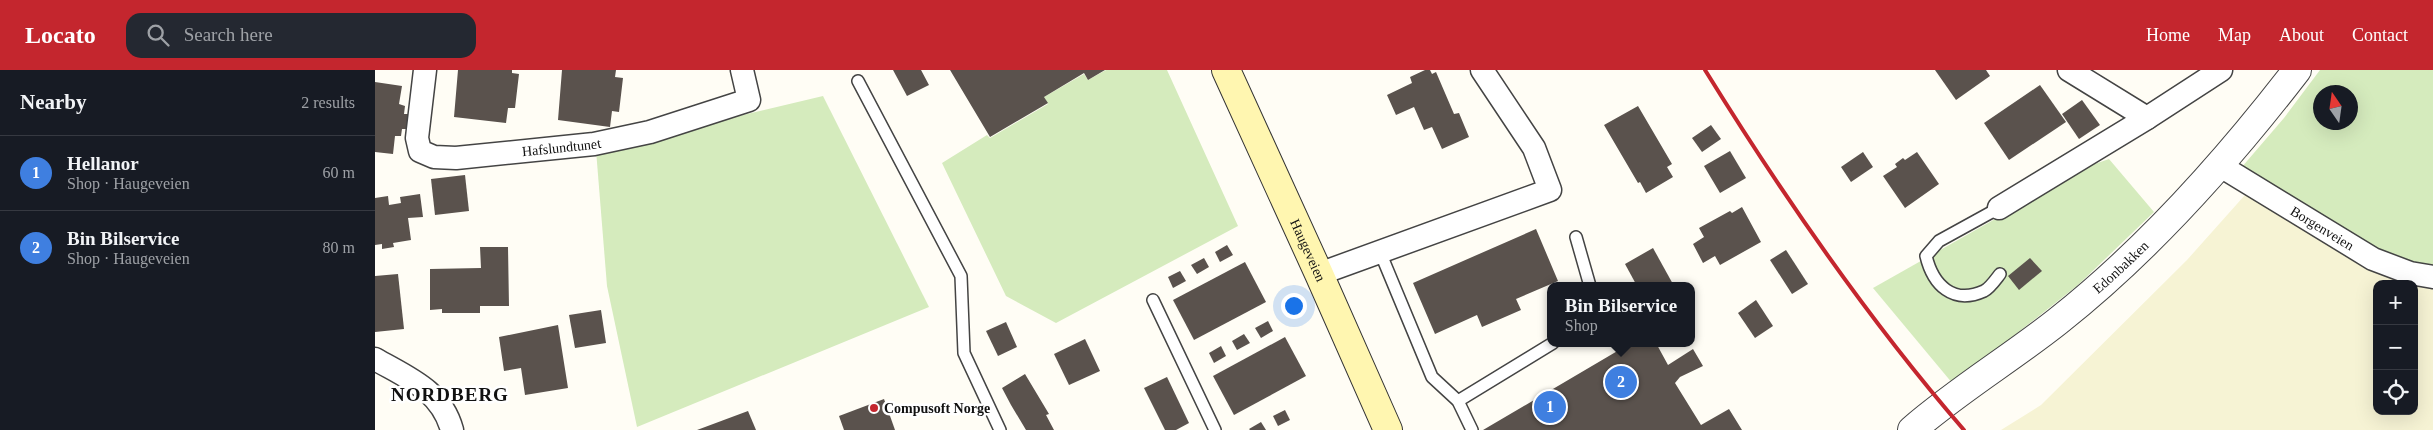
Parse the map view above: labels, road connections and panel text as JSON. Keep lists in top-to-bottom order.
{
  "streets": {
    "main road": ["Haugeveien"],
    "street": ["Hafslundtunet", "Borgenveien", "Edonbakken"]
  },
  "crossings": [
    ["Borgenveien", "Edonbakken"]
  ],
  "districts": ["NORDBERG"],
  "places": ["Compusoft Norge"],
  "north": "top",
  "page": {
    "header": "Locato",
    "search": "Search here",
    "nav": [
      "Home",
      "Map",
      "About",
      "Contact"
    ],
    "heading": ["Nearby", "2 results"],
    "list": [
      {
        "mark": "1",
        "name": "Hellanor",
        "note": "Shop · Haugeveien",
        "value": "60 m"
      },
      {
        "mark": "2",
        "name": "Bin Bilservice",
        "note": "Shop · Haugeveien",
        "value": "80 m"
      }
    ],
    "map_buttons": ["+", "−"],
    "popup": ["Bin Bilservice", "Shop"],
    "pins": ["2", "1"]
  }
}
